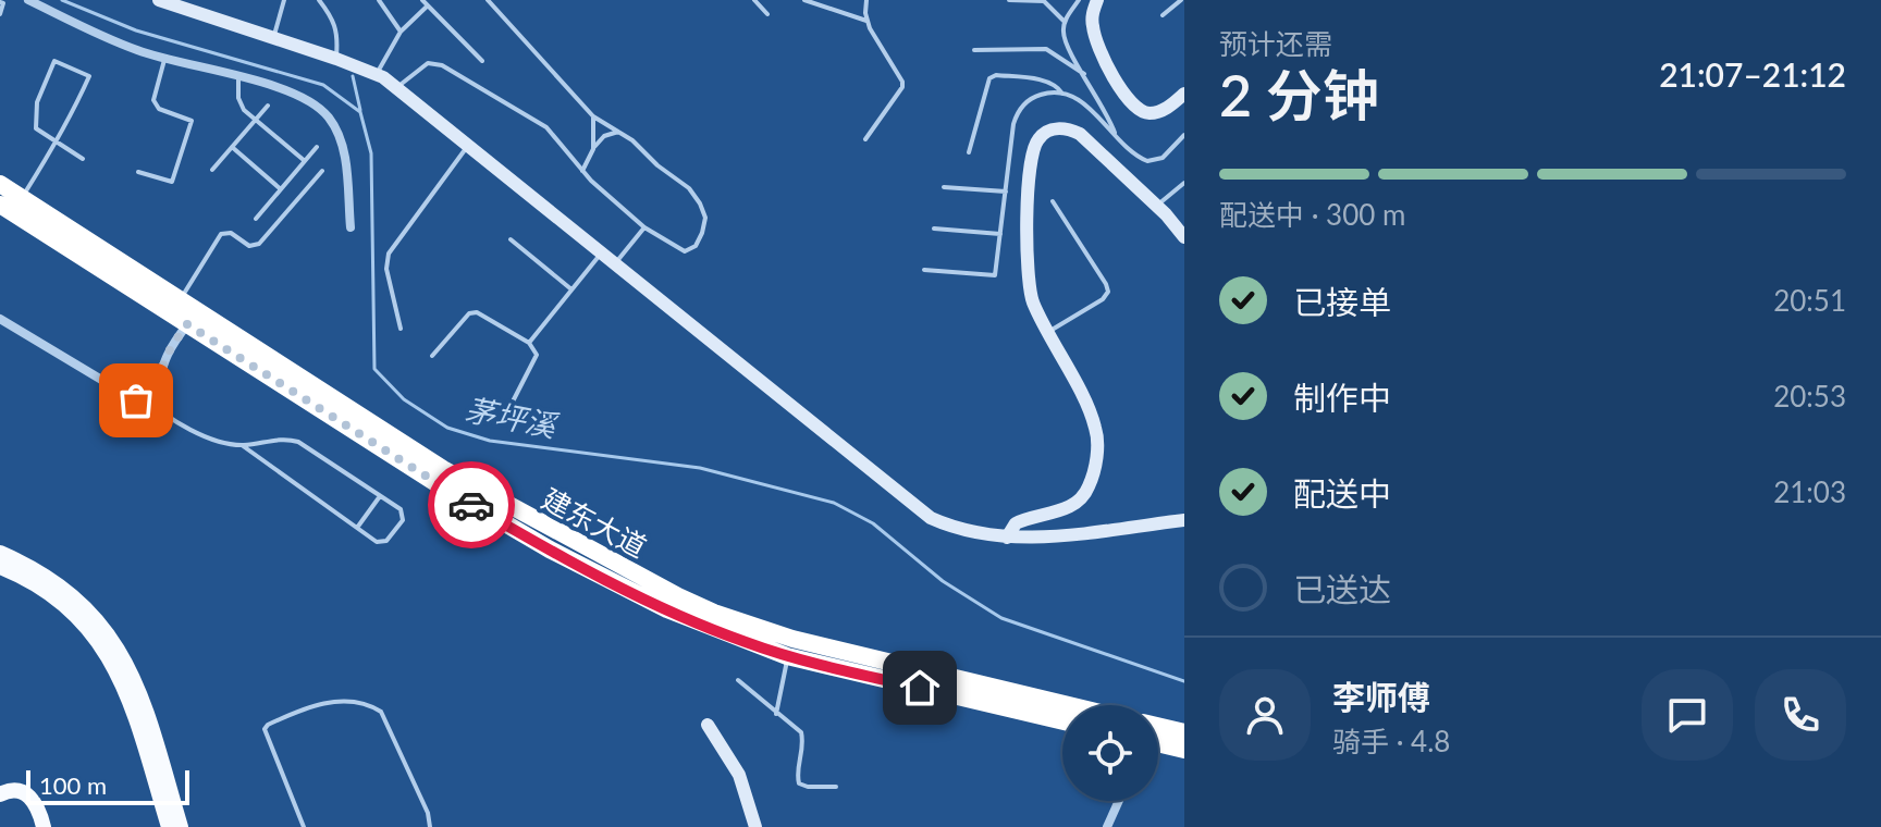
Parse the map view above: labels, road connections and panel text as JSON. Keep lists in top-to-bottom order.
{
  "streets": {
    "highway": ["建东大道"]
  },
  "water": ["茅坪溪"],
  "scale_bar": "100 m",
  "page": {
    "heading": ["2 分钟", "预计还需", "21:07–21:12"],
    "panel": ["李师傅", "骑手 · 4.8"],
    "bar": "配送中 · 300 m",
    "list": [
      ["已接单", "20:51"],
      ["制作中", "20:53"],
      ["配送中", "21:03"],
      "已送达"
    ],
    "scale": "100 m"
  }
}
